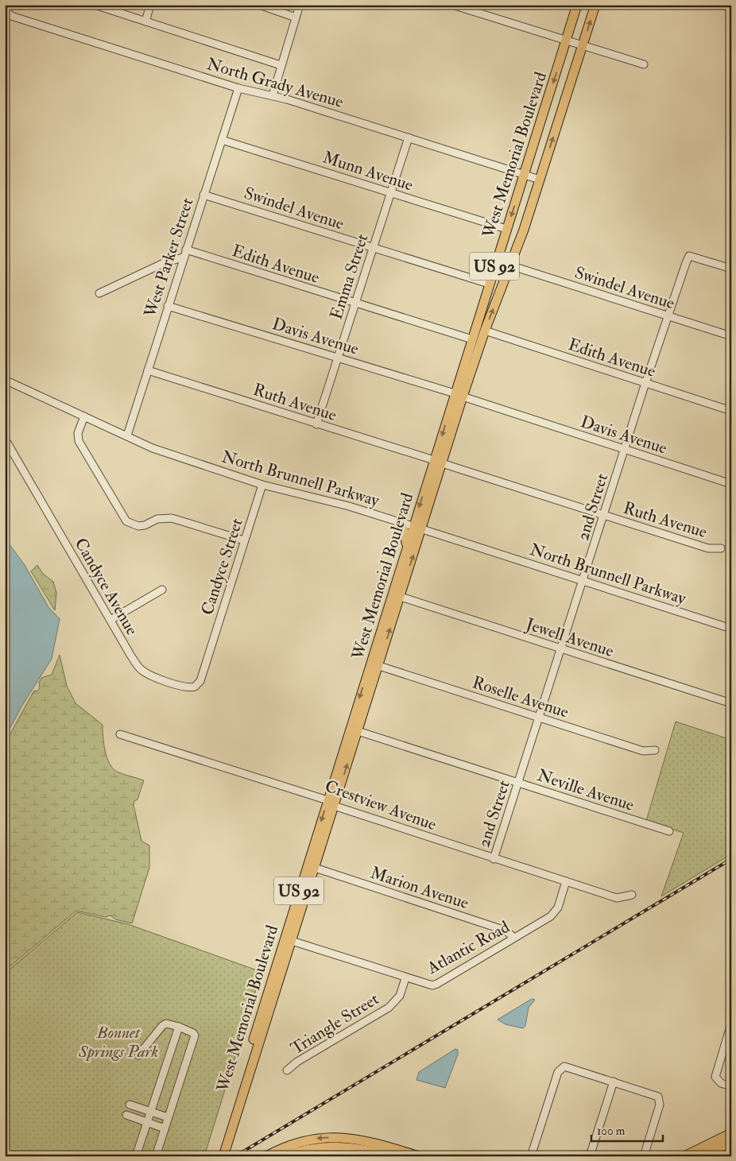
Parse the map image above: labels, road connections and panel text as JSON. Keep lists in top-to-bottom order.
{
  "streets": {
    "main road": ["West Memorial Boulevard", "US 92"],
    "street": [
      "North Grady Avenue",
      "Munn Avenue",
      "Swindel Avenue",
      "West Parker Street",
      "Edith Avenue",
      "Emma Street",
      "Davis Avenue",
      "Ruth Avenue",
      "North Brunnell Parkway",
      "2nd Street",
      "Candyce Street",
      "Candyce Avenue",
      "Jewell Avenue",
      "Roselle Avenue",
      "Neville Avenue",
      "Crestview Avenue",
      "Marion Avenue",
      "Atlantic Road",
      "Triangle Street"
    ]
  },
  "crossings": [
    ["North Grady Avenue", "West Memorial Boulevard"],
    ["North Grady Avenue", "West Parker Street"],
    ["North Grady Avenue", "US 92"],
    ["North Grady Avenue", "Emma Street"],
    ["West Memorial Boulevard", "Munn Avenue"],
    ["West Memorial Boulevard", "Swindel Avenue"],
    ["West Memorial Boulevard", "Edith Avenue"],
    ["West Memorial Boulevard", "US 92"],
    ["West Memorial Boulevard", "Davis Avenue"],
    ["West Memorial Boulevard", "Ruth Avenue"],
    ["West Memorial Boulevard", "North Brunnell Parkway"],
    ["West Memorial Boulevard", "Jewell Avenue"],
    ["West Memorial Boulevard", "Roselle Avenue"],
    ["West Memorial Boulevard", "Neville Avenue"],
    ["West Memorial Boulevard", "Crestview Avenue"],
    ["West Memorial Boulevard", "Marion Avenue"],
    ["West Memorial Boulevard", "Atlantic Road"],
    ["Munn Avenue", "West Parker Street"],
    ["Munn Avenue", "Emma Street"],
    ["Swindel Avenue", "West Parker Street"],
    ["Swindel Avenue", "US 92"],
    ["Swindel Avenue", "Emma Street"],
    ["Swindel Avenue", "2nd Street"],
    ["West Parker Street", "Edith Avenue"],
    ["West Parker Street", "Davis Avenue"],
    ["West Parker Street", "Ruth Avenue"],
    ["West Parker Street", "North Brunnell Parkway"],
    ["Edith Avenue", "US 92"],
    ["Edith Avenue", "Emma Street"],
    ["Edith Avenue", "2nd Street"],
    ["Emma Street", "Davis Avenue"],
    ["Emma Street", "Ruth Avenue"],
    ["Davis Avenue", "2nd Street"],
    ["Ruth Avenue", "2nd Street"],
    ["North Brunnell Parkway", "2nd Street"],
    ["North Brunnell Parkway", "Candyce Street"],
    ["2nd Street", "Jewell Avenue"],
    ["2nd Street", "Roselle Avenue"],
    ["2nd Street", "Neville Avenue"],
    ["2nd Street", "Crestview Avenue"],
    ["Candyce Street", "Candyce Avenue"],
    ["Crestview Avenue", "Atlantic Road"],
    ["Marion Avenue", "Atlantic Road"],
    ["Atlantic Road", "Triangle Street"]
  ],
  "parks": ["Bonnet Springs Park"],
  "scale_bar": "100 m"
}
